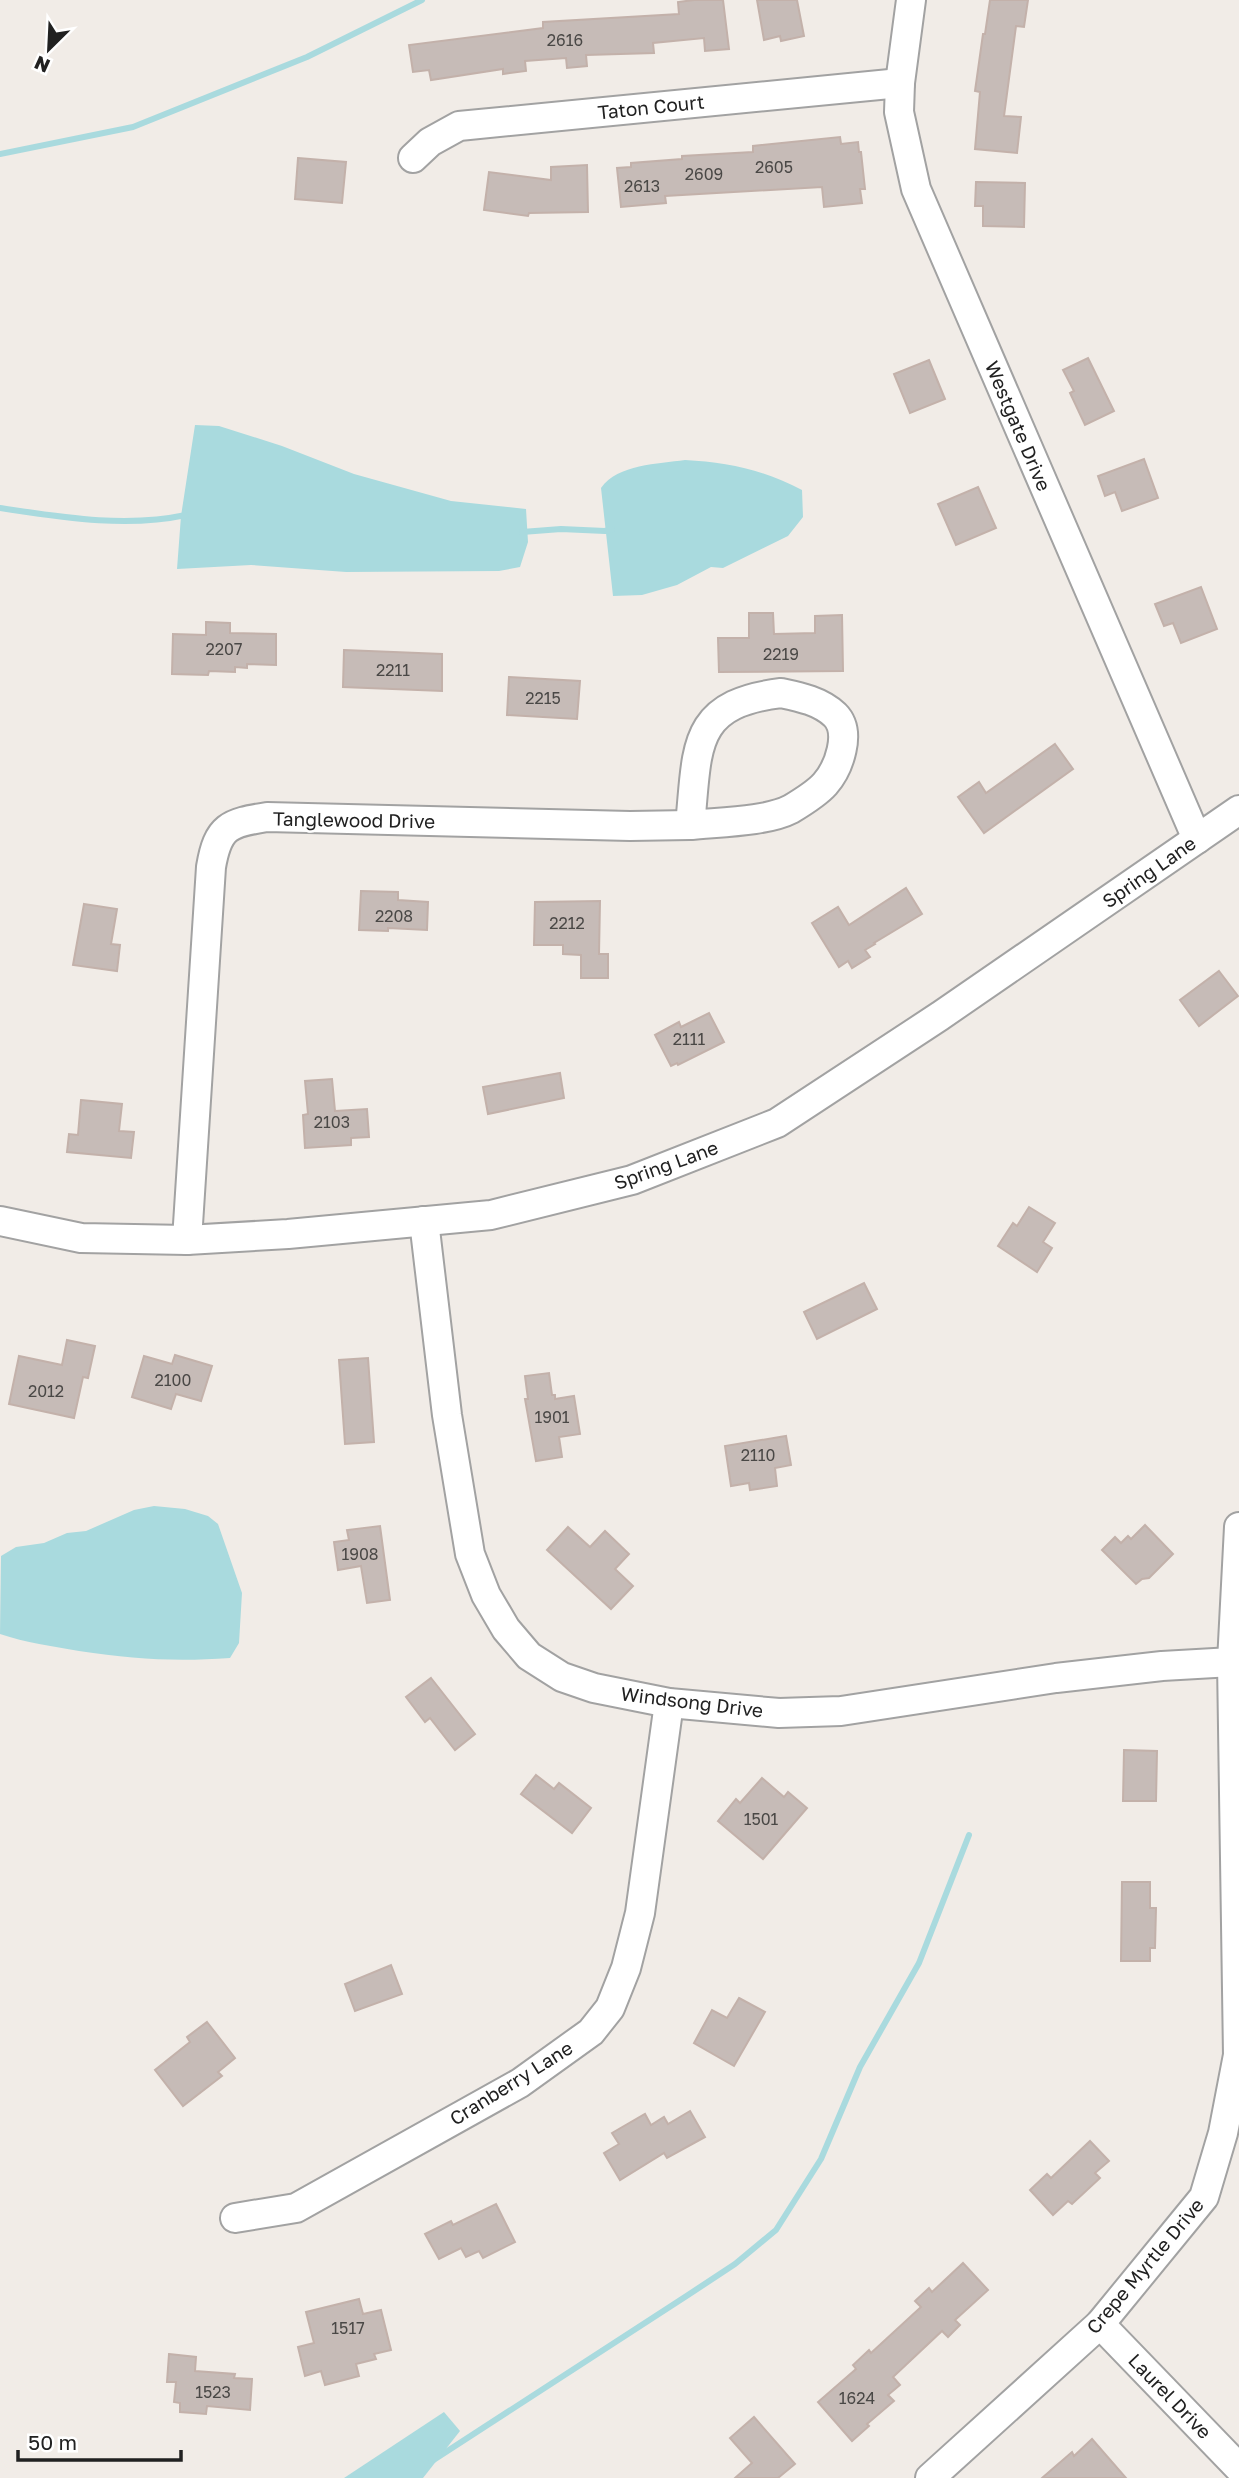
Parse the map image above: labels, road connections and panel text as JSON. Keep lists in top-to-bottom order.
{
  "streets": {
    "street": [
      "Taton Court",
      "Westgate Drive",
      "Tanglewood Drive",
      "Spring Lane",
      "Windsong Drive",
      "Cranberry Lane",
      "Crepe Myrtle Drive",
      "Laurel Drive"
    ]
  },
  "crossings": [
    ["Taton Court", "Westgate Drive"],
    ["Westgate Drive", "Spring Lane"],
    ["Tanglewood Drive", "Spring Lane"],
    ["Spring Lane", "Windsong Drive"],
    ["Windsong Drive", "Cranberry Lane"],
    ["Windsong Drive", "Crepe Myrtle Drive"],
    ["Crepe Myrtle Drive", "Laurel Drive"]
  ],
  "house_numbers": [
    "2616",
    "2605",
    "2609",
    "2613",
    "2207",
    "2219",
    "2211",
    "2215",
    "2208",
    "2212",
    "2111",
    "2103",
    "2100",
    "2012",
    "1901",
    "2110",
    "1908",
    "1501",
    "1517",
    "1523",
    "1624"
  ],
  "scale_bar": "50 m",
  "north": "bottom left"
}
